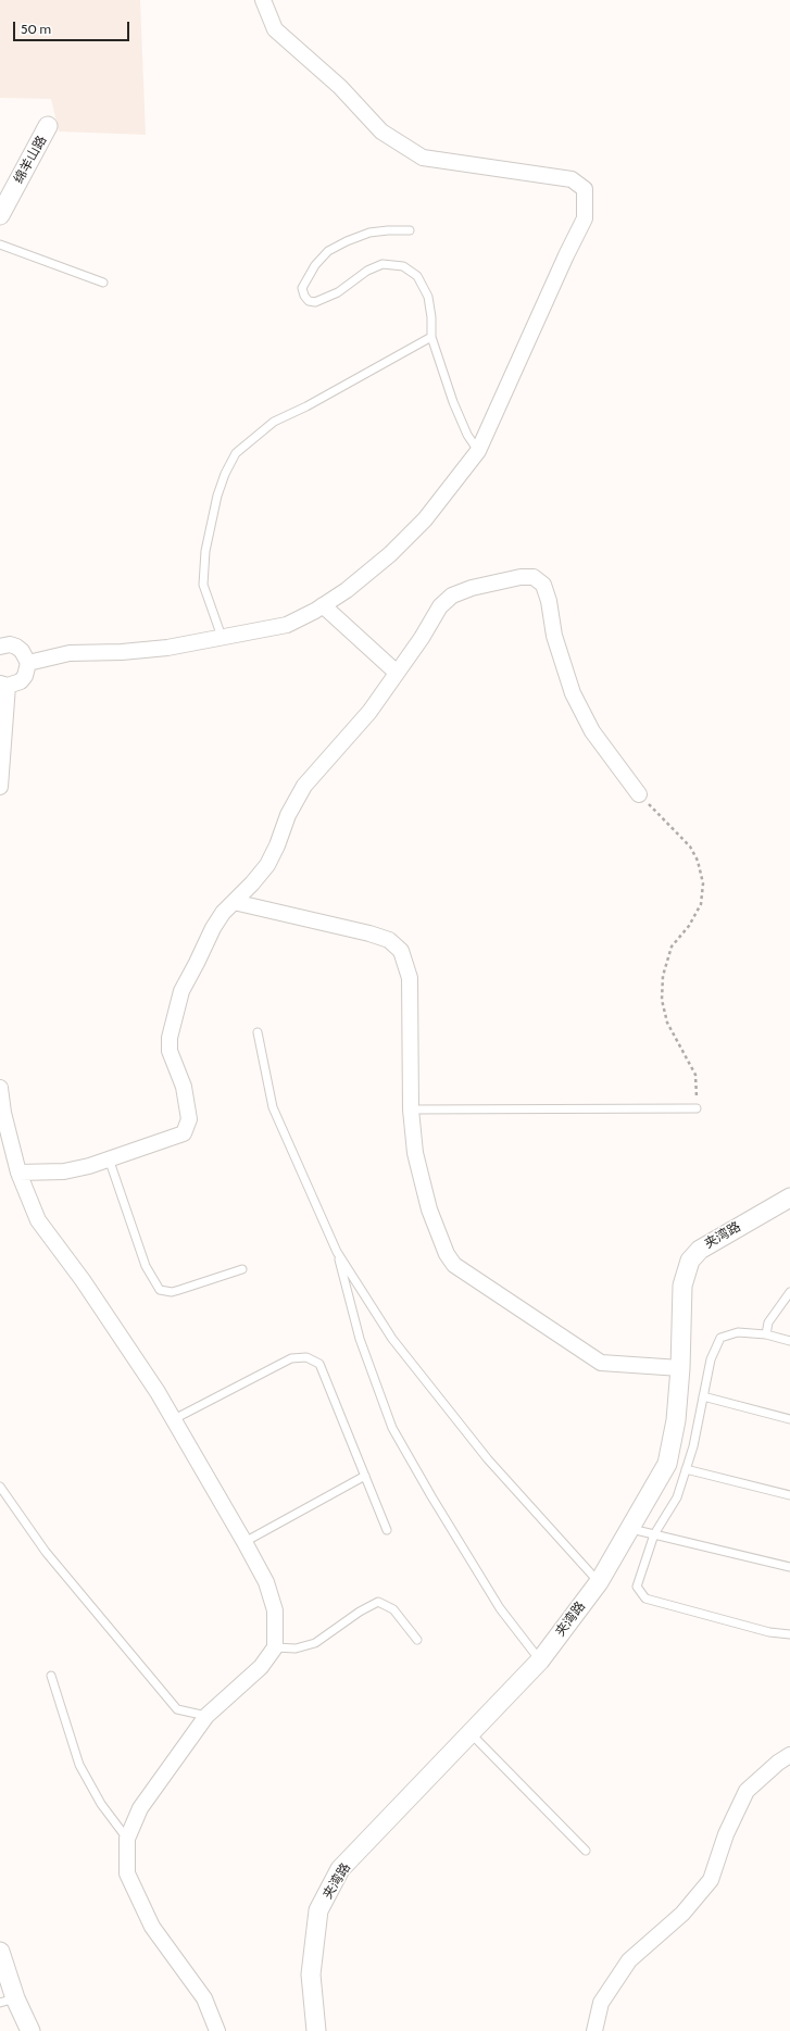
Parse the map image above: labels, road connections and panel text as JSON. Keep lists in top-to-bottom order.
{
  "streets": {
    "street": ["绵羊山路", "夹湾路"]
  },
  "scale_bar": "50 m"
}
